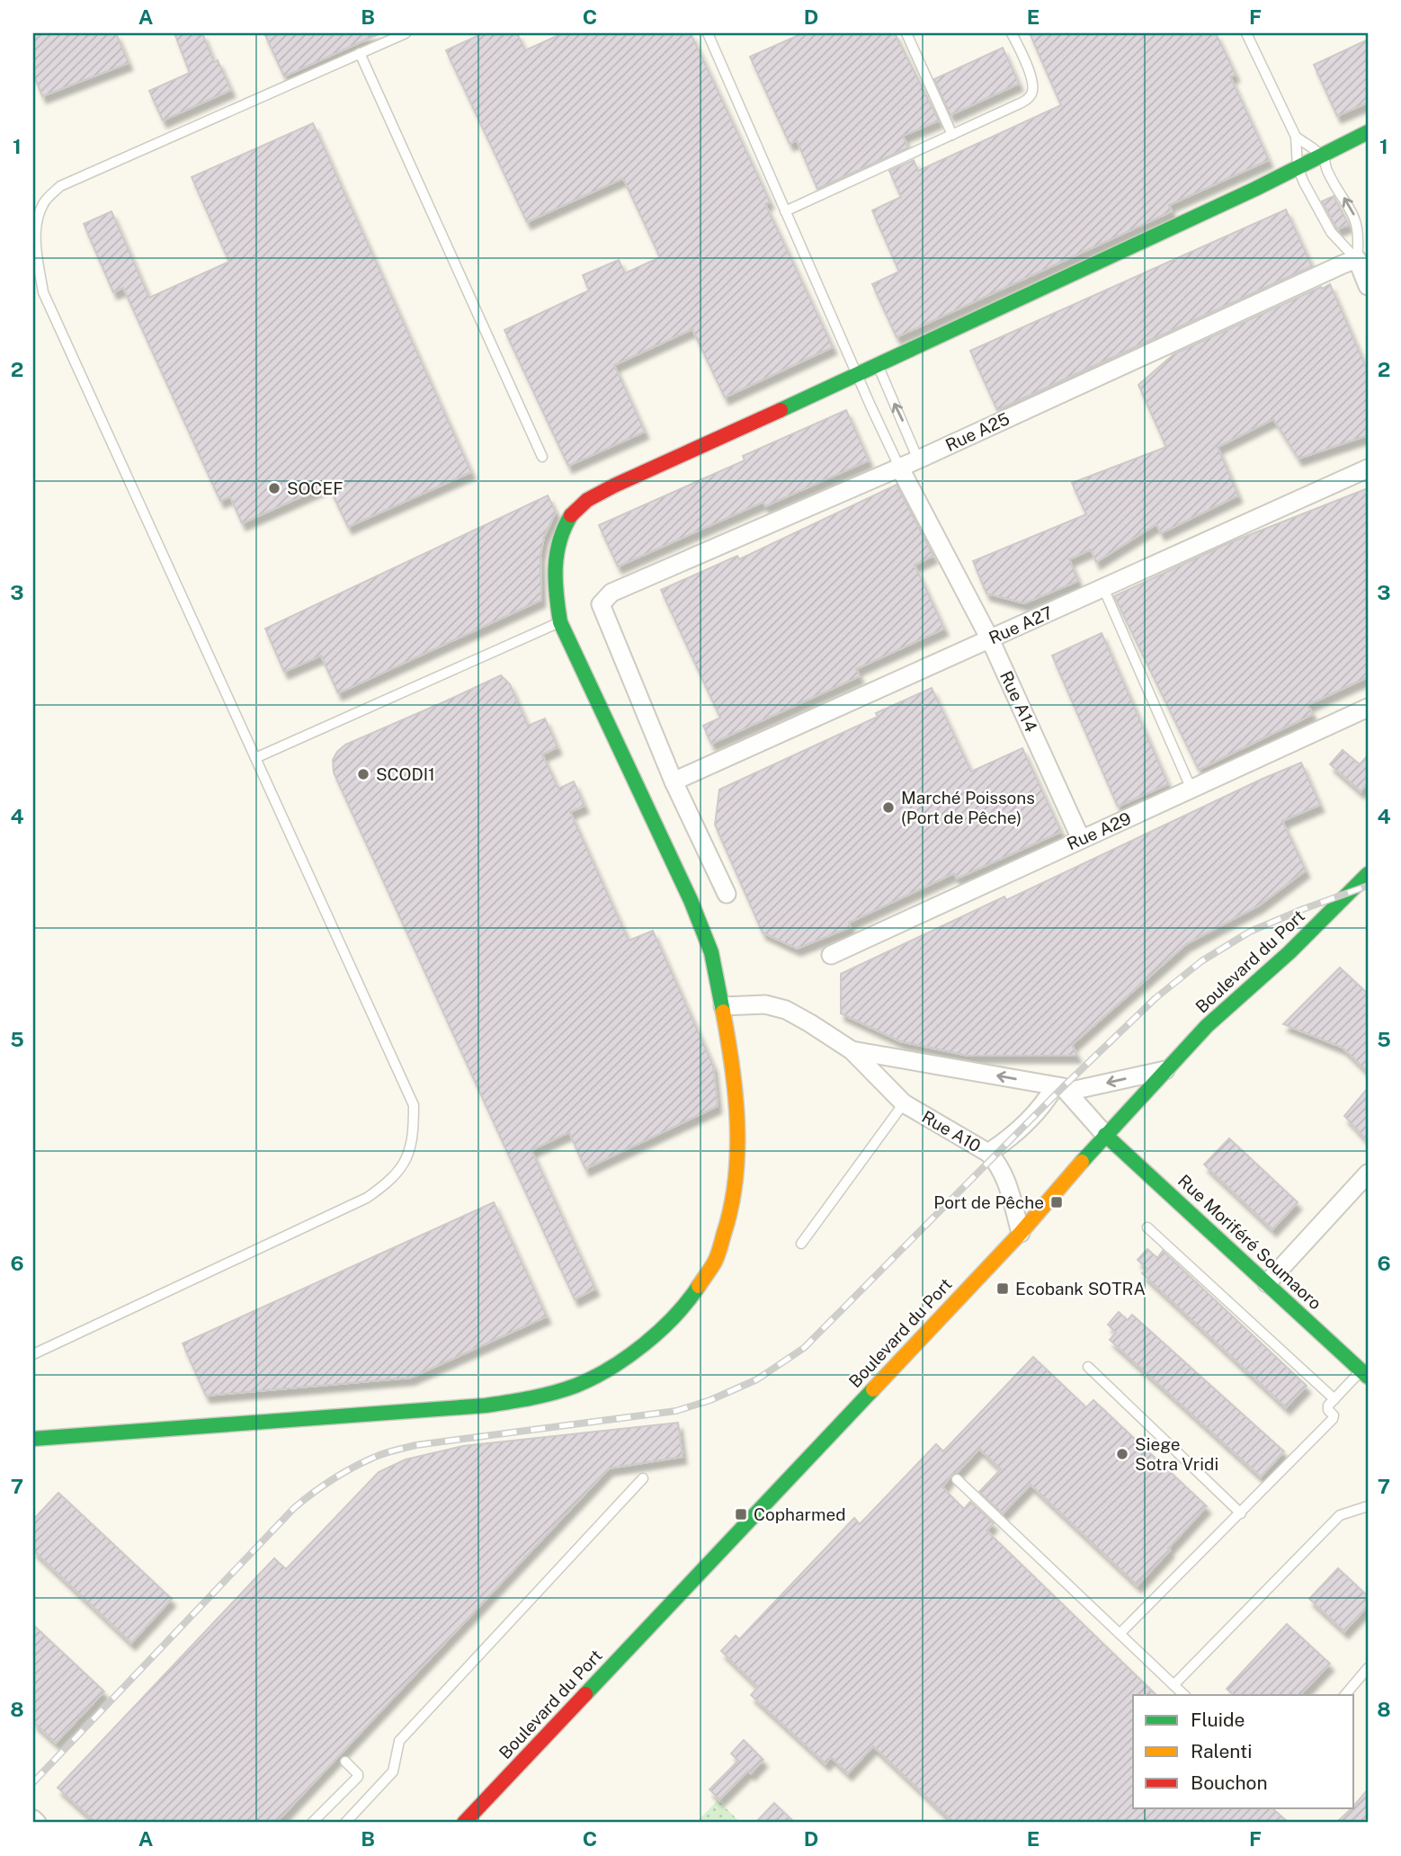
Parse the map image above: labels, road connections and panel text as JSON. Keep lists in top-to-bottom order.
{
  "streets": {
    "street": [
      "Rue A25",
      "Rue A27",
      "Rue A14",
      "Rue A29",
      "Boulevard du Port",
      "Rue A10",
      "Rue Moriféré Soumaoro"
    ]
  },
  "crossings": [
    ["Rue A25", "Rue A27"],
    ["Rue A25", "Rue A14"],
    ["Rue A27", "Rue A14"],
    ["Rue A14", "Rue A29"],
    ["Boulevard du Port", "Rue A10"],
    ["Boulevard du Port", "Rue Moriféré Soumaoro"]
  ],
  "one_way": ["Rue A10"],
  "places": {
    "other": [
      "SOCEF",
      "SCODI1",
      "Marché Poissons (Port de Pêche)",
      "Siege Sotra Vridi"
    ],
    "transit": ["Port de Pêche", "Ecobank SOTRA", "Copharmed"]
  },
  "legend": ["Fluide", "Ralenti", "Bouchon"],
  "grid": {
    "columns": [
      "A",
      "B",
      "C",
      "D",
      "E",
      "F"
    ],
    "rows": [
      "1",
      "2",
      "3",
      "4",
      "5",
      "6",
      "7",
      "8"
    ]
  }
}
